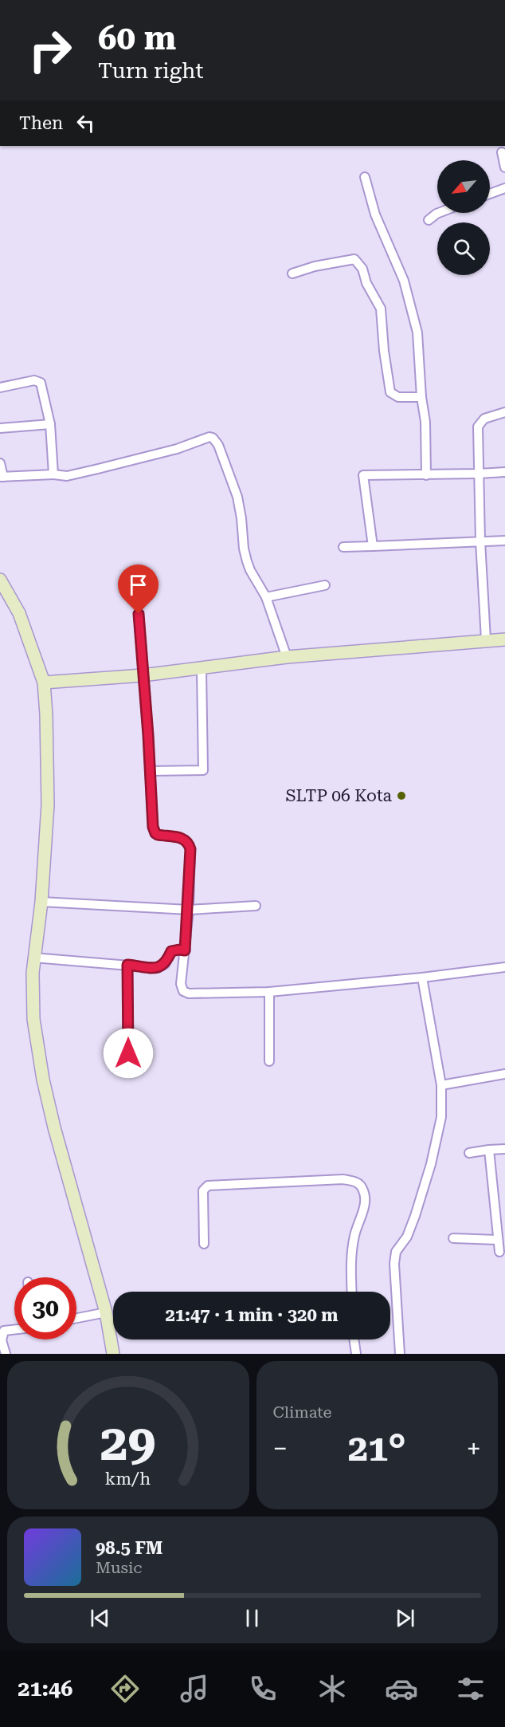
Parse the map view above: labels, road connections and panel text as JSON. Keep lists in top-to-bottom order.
{
  "places": ["SLTP 06 Kota"],
  "north": "bottom left",
  "page": {
    "turn": ["60 m", "Turn right"],
    "then": "Then",
    "limit": "30",
    "trip": "21:47 · 1 min · 320 m",
    "tile": "Climate",
    "heat": ["−", "21°", "+"],
    "song": ["98.5 FM", "Music"],
    "tabs": "21:46",
    "gauge": ["29", "km/h"]
  }
}
